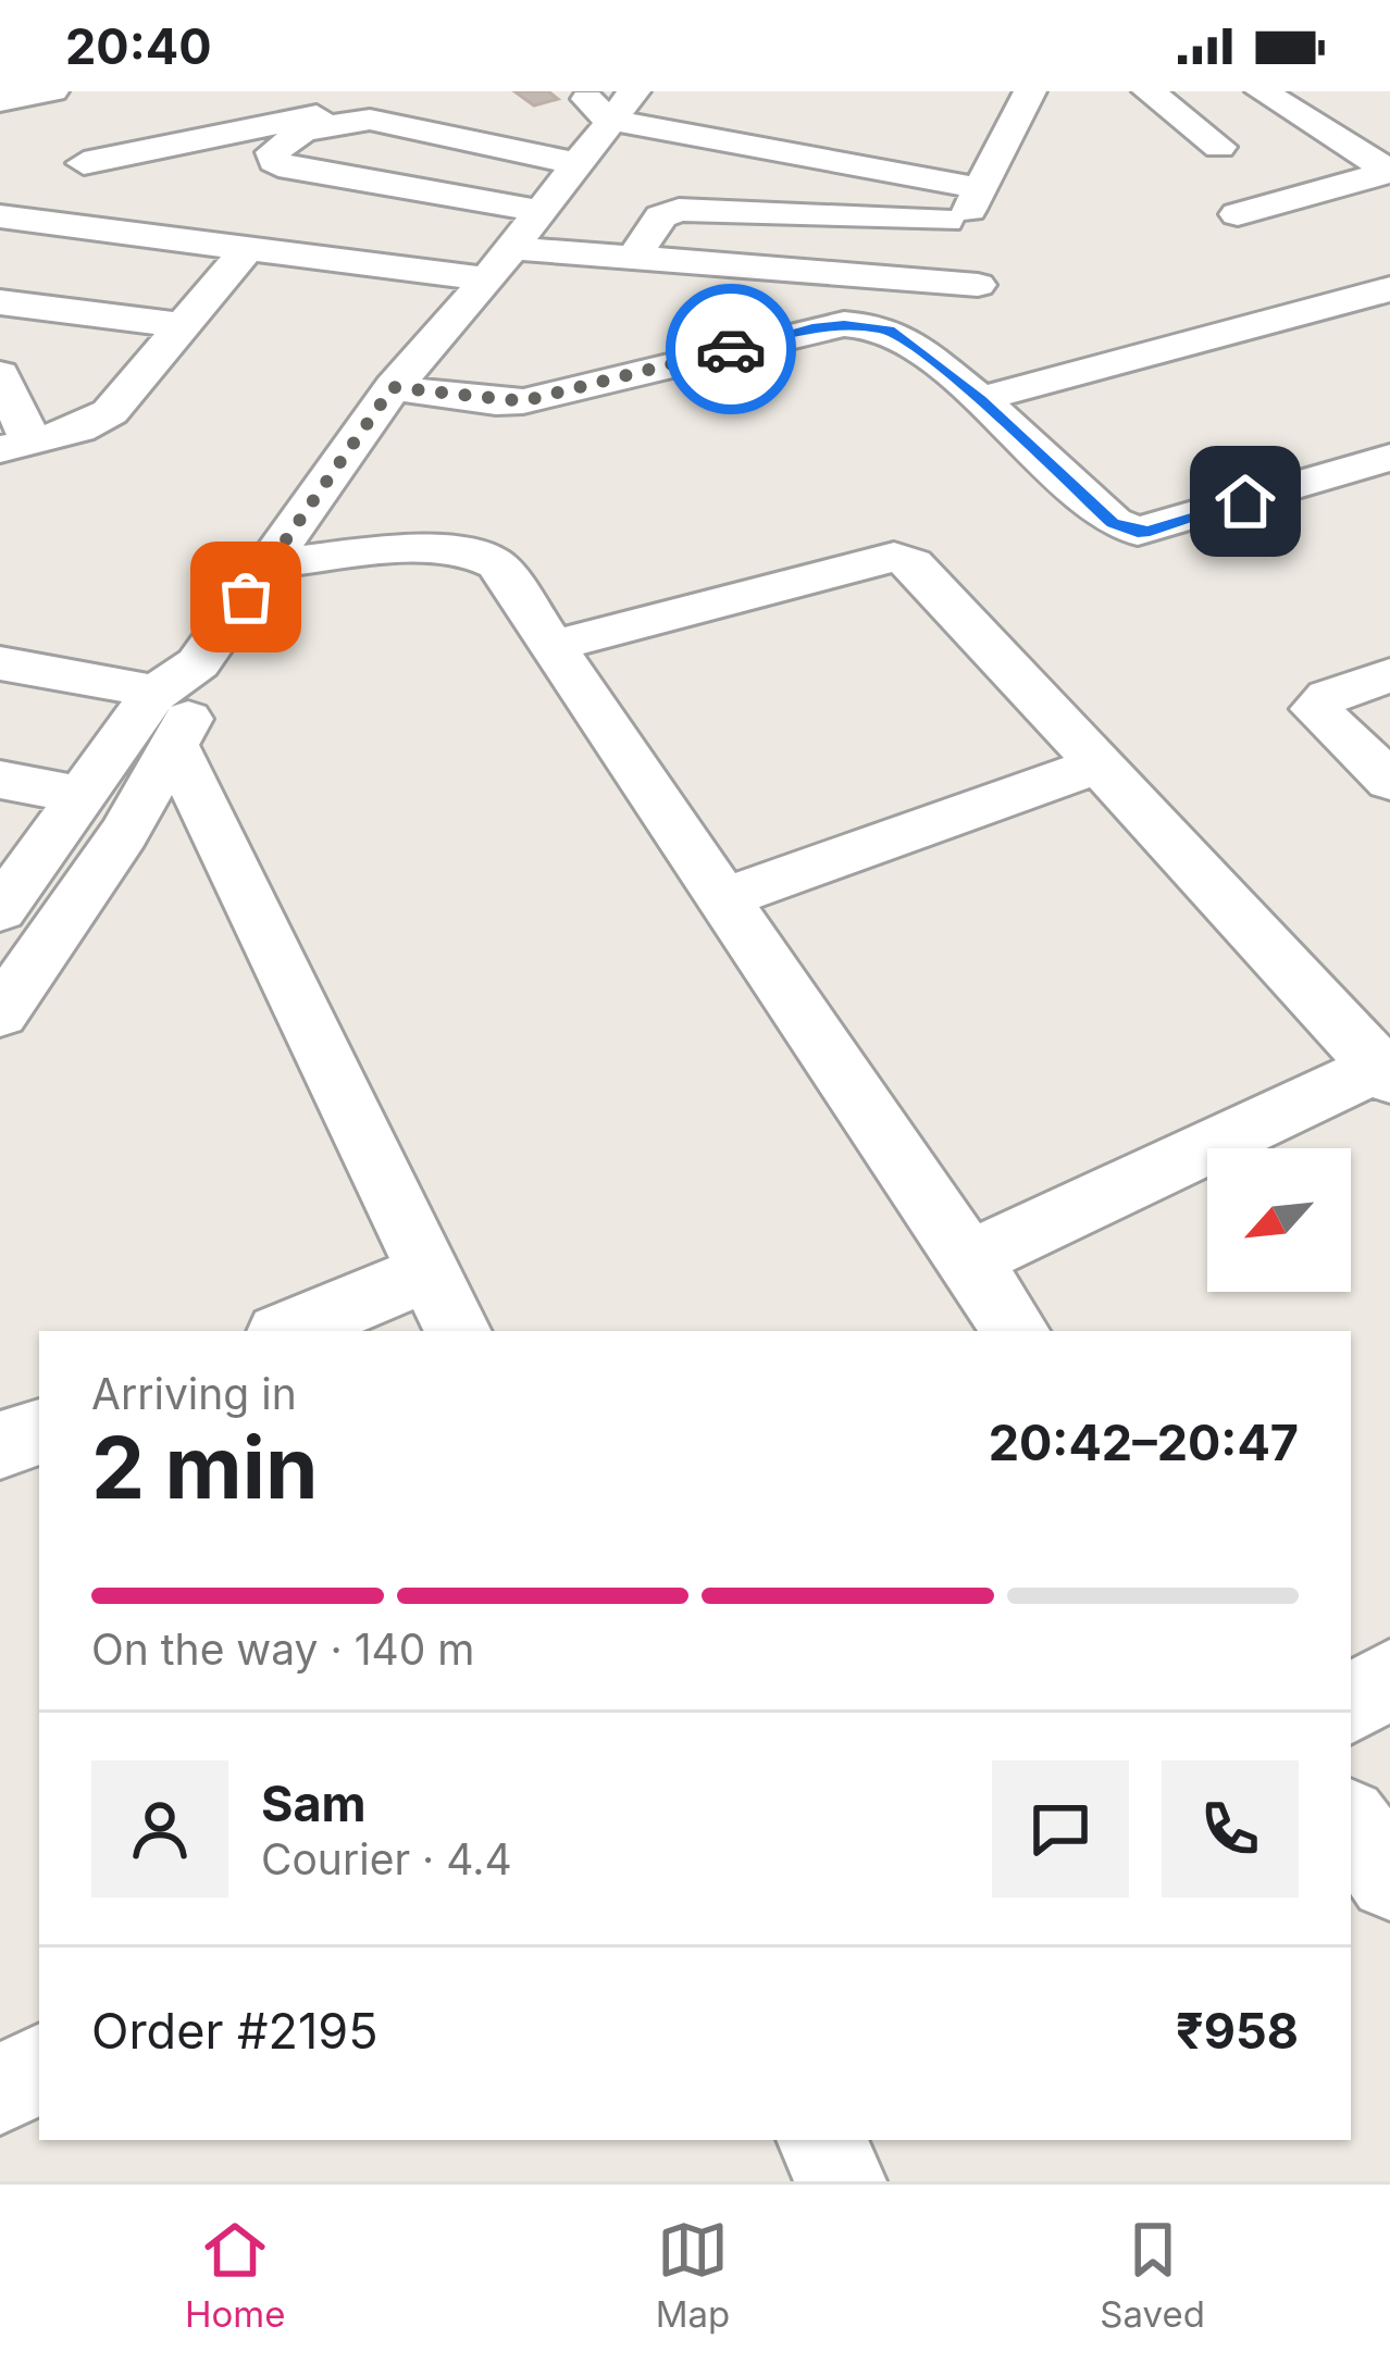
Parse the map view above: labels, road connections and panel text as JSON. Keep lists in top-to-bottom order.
{
  "north": "bottom left",
  "page": {
    "status": "20:40",
    "heading": ["2 min", "Arriving in", "20:42–20:47"],
    "panel": [
      "Sam",
      "Courier · 4.4",
      "Order #2195",
      "₹958"
    ],
    "bar": "On the way · 140 m",
    "tabs": ["Home", "Map", "Saved"]
  }
}
